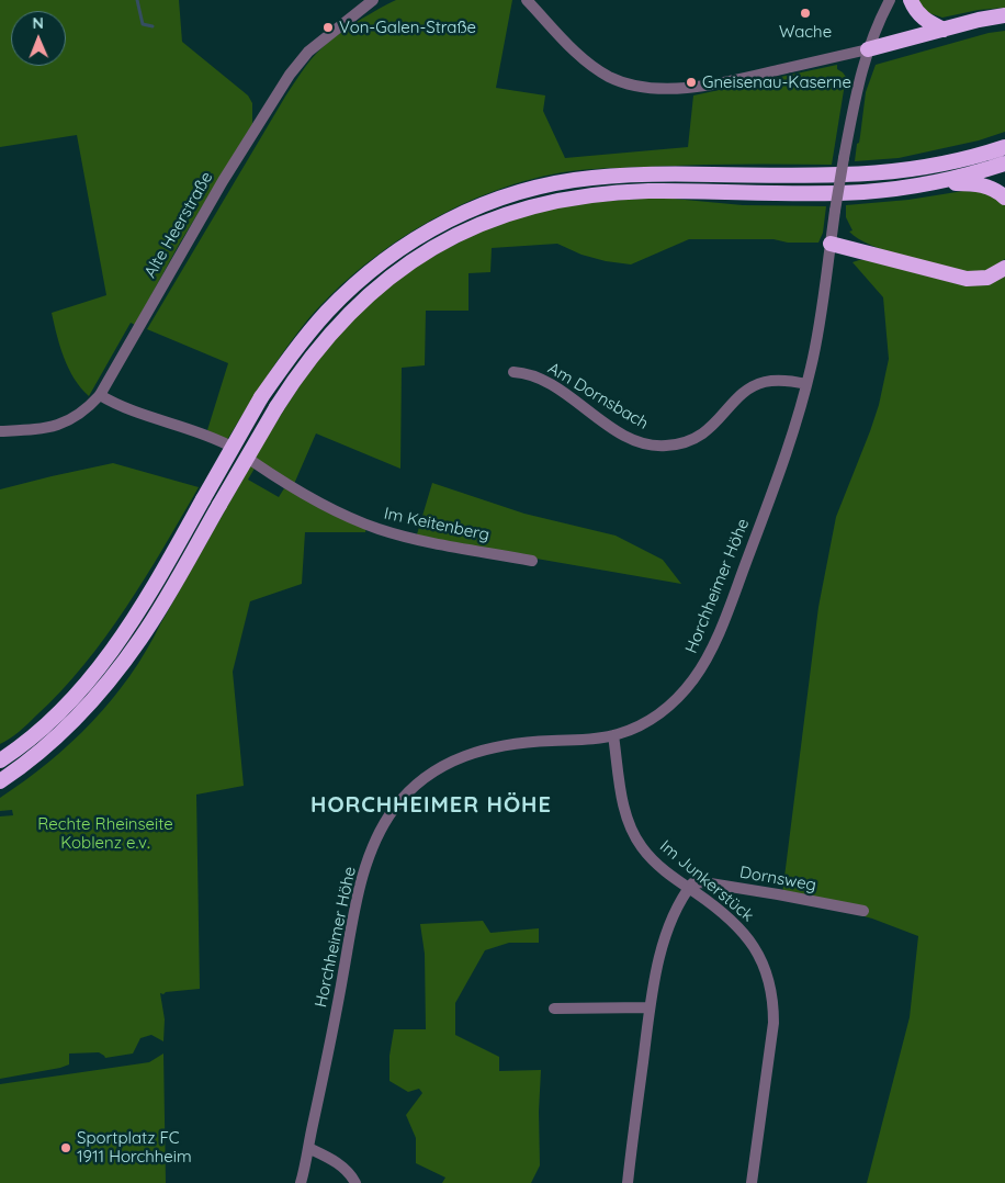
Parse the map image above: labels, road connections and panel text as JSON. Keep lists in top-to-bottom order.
{
  "streets": {
    "street": [
      "Alte Heerstraße",
      "Am Dornsbach",
      "Im Keitenberg",
      "Horchheimer Höhe",
      "Dornsweg",
      "Im Junkerstück"
    ]
  },
  "crossings": [
    ["Am Dornsbach", "Horchheimer Höhe"],
    ["Horchheimer Höhe", "Im Junkerstück"],
    ["Dornsweg", "Im Junkerstück"]
  ],
  "districts": ["HORCHHEIMER HÖHE"],
  "parks": ["Rechte Rheinseite Koblenz e.v."],
  "places": [
    "Wache",
    "Von-Galen-Straße",
    "Gneisenau-Kaserne",
    "Sportplatz FC 1911 Horchheim"
  ],
  "north": "top"
}
